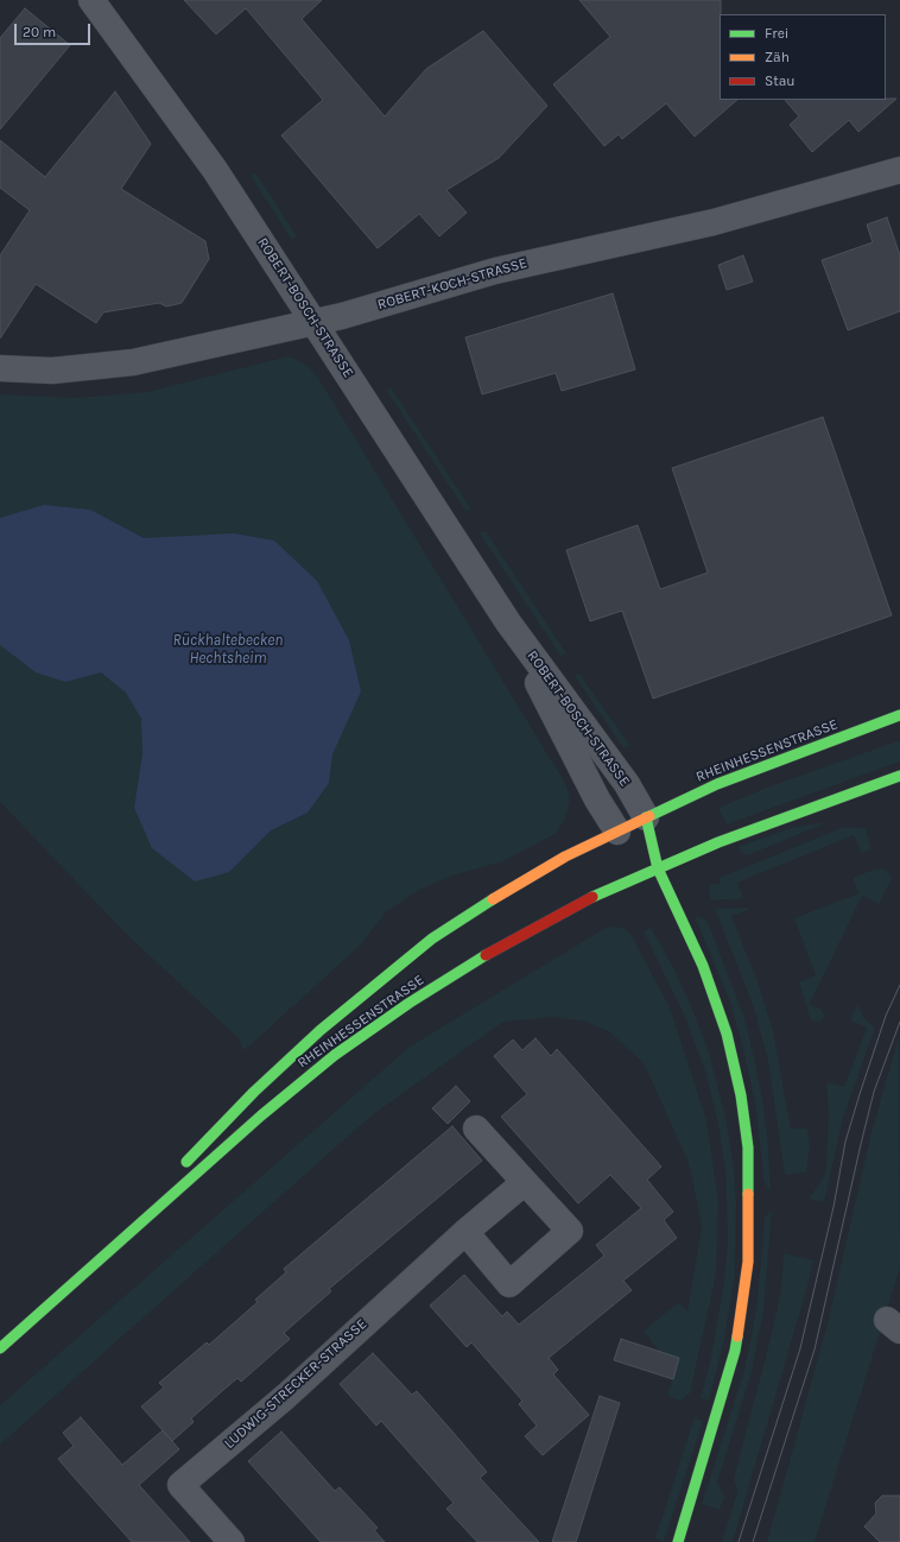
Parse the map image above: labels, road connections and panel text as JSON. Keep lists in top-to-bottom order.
{
  "streets": {
    "main road": ["RHEINHESSENSTRASSE"],
    "street": ["ROBERT-KOCH-STRASSE", "ROBERT-BOSCH-STRASSE", "LUDWIG-STRECKER-STRASSE"]
  },
  "crossings": [
    ["ROBERT-KOCH-STRASSE", "ROBERT-BOSCH-STRASSE"],
    ["ROBERT-BOSCH-STRASSE", "RHEINHESSENSTRASSE"]
  ],
  "water": ["Rückhaltebecken Hechtsheim"],
  "legend": ["Frei", "Zäh", "Stau"],
  "scale_bar": "20 m"
}
